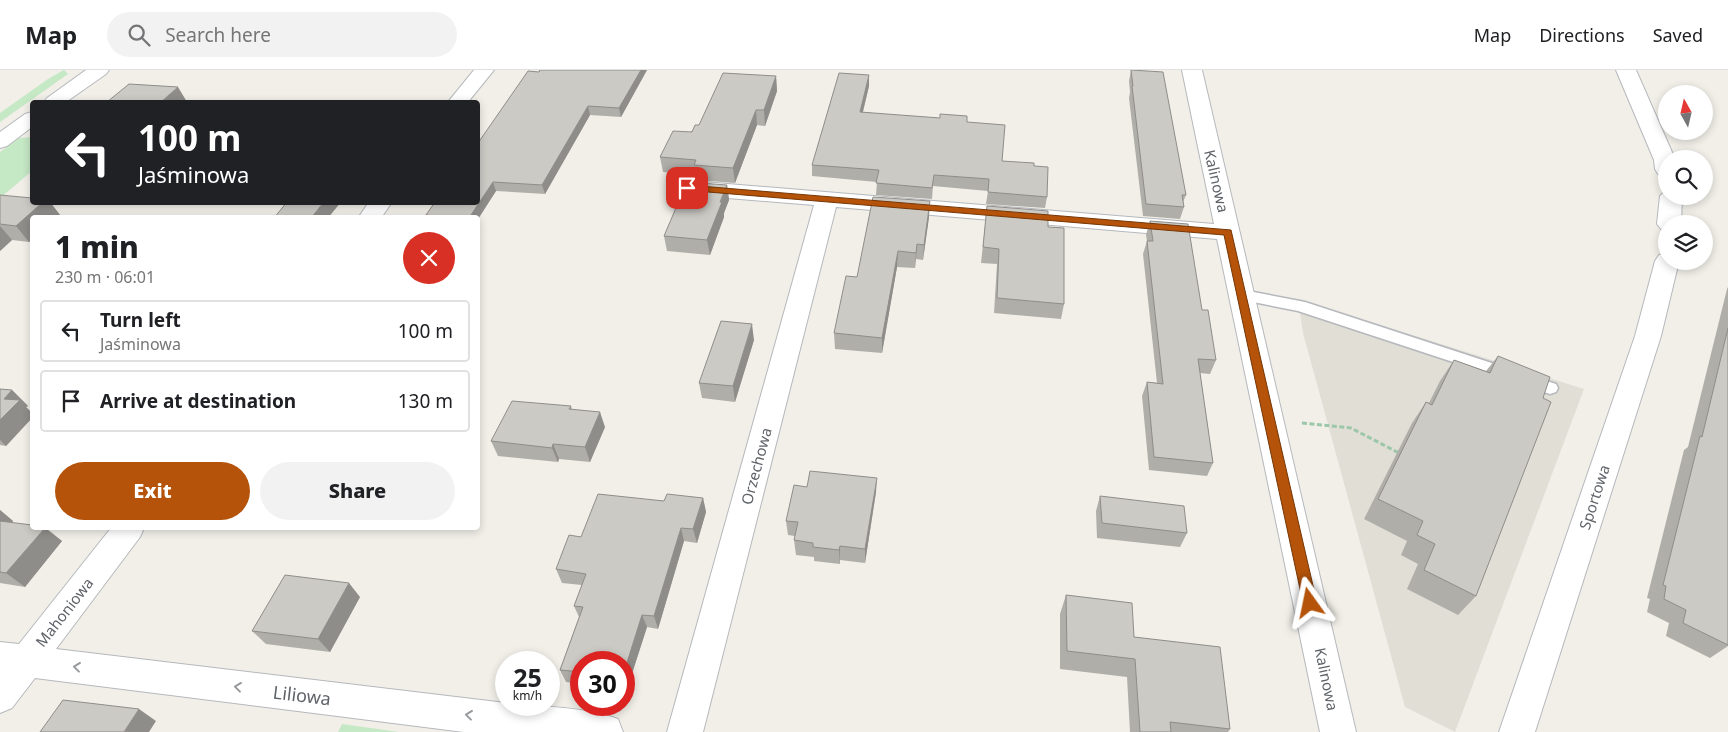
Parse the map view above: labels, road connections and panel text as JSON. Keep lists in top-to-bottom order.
{
  "streets": {
    "street": [
      "Kalinowa",
      "Orzechowa",
      "Sportowa",
      "Mahoniowa",
      "Liliowa"
    ]
  },
  "crossings": [
    ["Mahoniowa", "Liliowa"]
  ],
  "one_way": ["Liliowa"],
  "north": "top",
  "page": {
    "header": "Map",
    "search": "Search here",
    "nav": ["Map", "Directions", "Saved"],
    "turn": ["100 m", "Jaśminowa"],
    "heading": ["1 min", "230 m · 06:01"],
    "list": [
      {
        "name": "Turn left",
        "note": "Jaśminowa",
        "value": "100 m"
      },
      {
        "name": "Arrive at destination",
        "value": "130 m"
      }
    ],
    "buttons": ["Exit", "Share"],
    "speed": "25 km/h",
    "limit": "30"
  }
}
